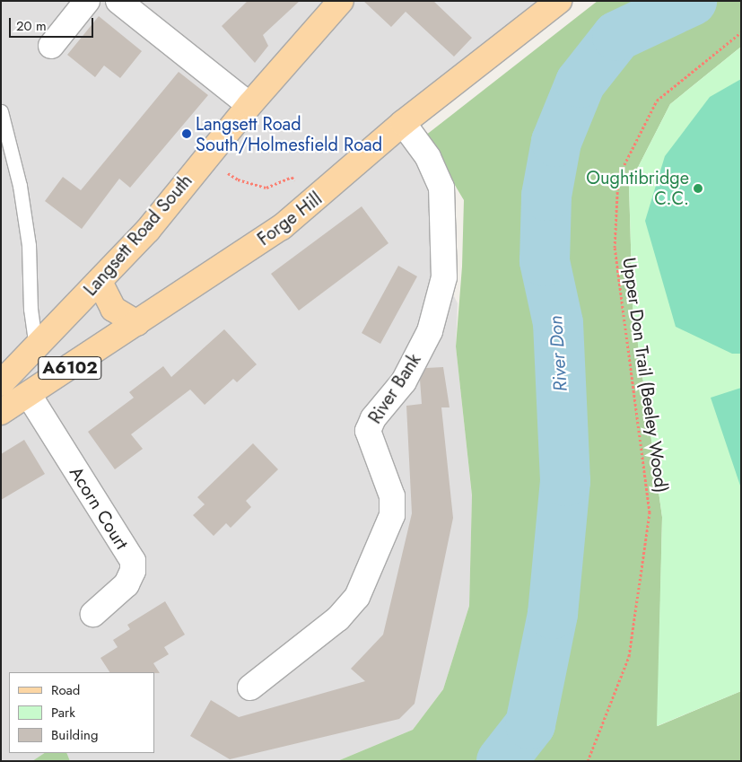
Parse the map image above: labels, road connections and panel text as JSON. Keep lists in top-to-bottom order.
{
  "streets": {
    "main road": ["Forge Hill", "Langsett Road South", "A6102"],
    "street": ["River Bank", "Acorn Court"],
    "path": ["Upper Don Trail (Beeley Wood)"]
  },
  "crossings": [
    ["Forge Hill", "River Bank"],
    ["Forge Hill", "Acorn Court"]
  ],
  "water": ["River Don"],
  "places": ["Langsett Road South/Holmesfield Road", "Oughtibridge C.C."],
  "legend": ["Road", "Park", "Building"],
  "scale_bar": "20 m"
}
